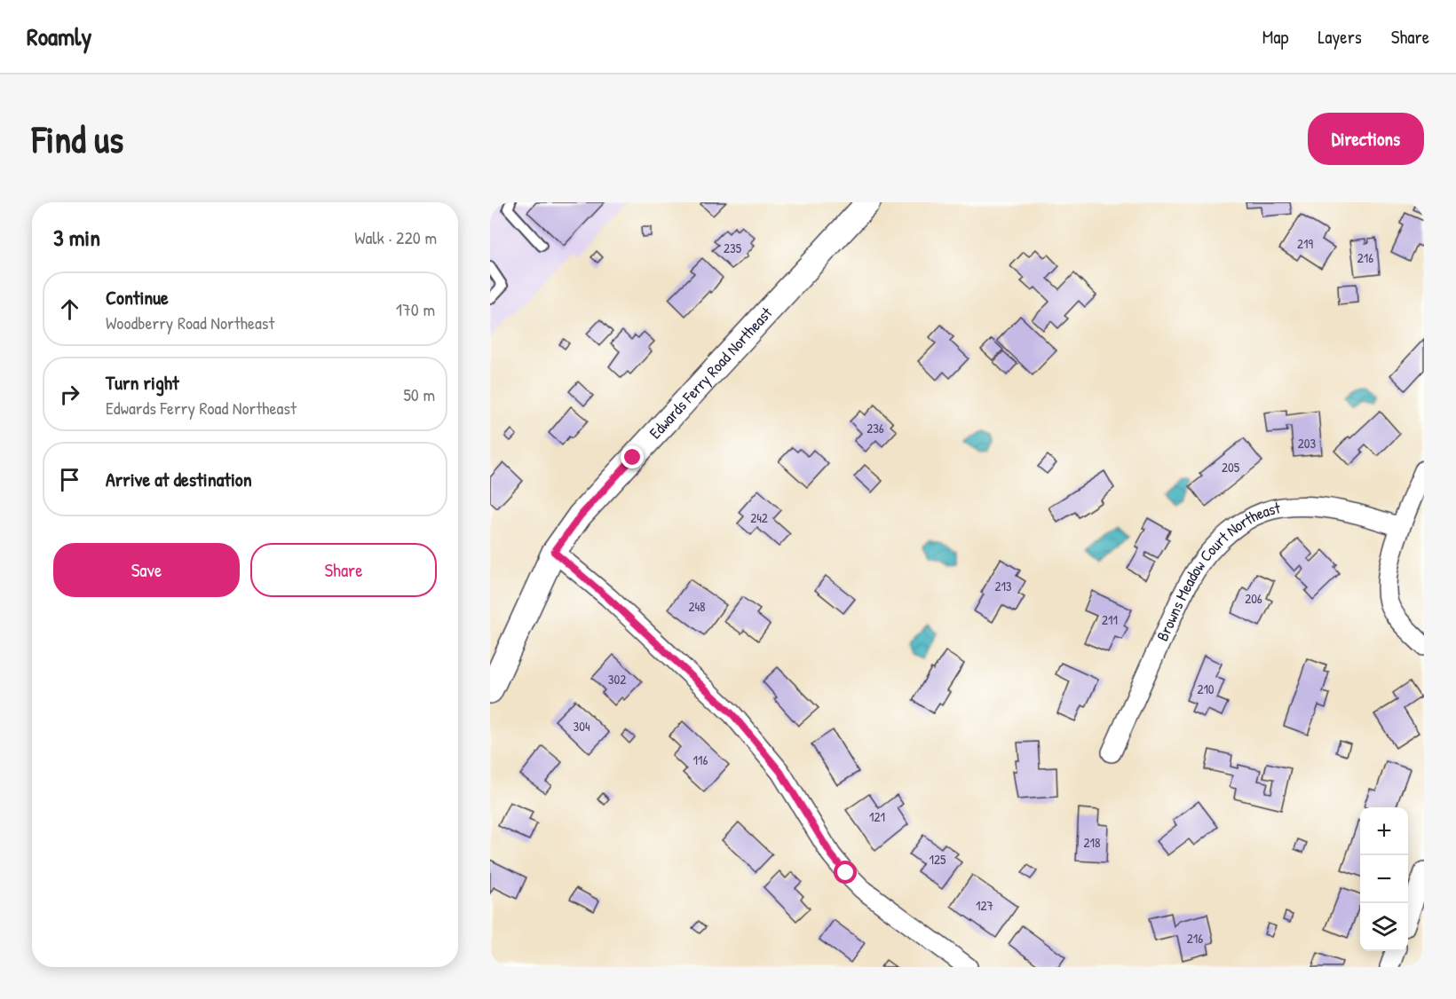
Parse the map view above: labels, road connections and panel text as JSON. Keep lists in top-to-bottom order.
{
  "streets": {
    "street": ["Edwards Ferry Road Northeast", "Browns Meadow Court Northeast"]
  },
  "house_numbers": [
    "219",
    "235",
    "216",
    "236",
    "203",
    "205",
    "242",
    "213",
    "206",
    "248",
    "211",
    "302",
    "210",
    "304",
    "116",
    "121",
    "218",
    "125",
    "127",
    "216"
  ],
  "page": {
    "header": "Roamly",
    "nav": ["Map", "Layers", "Share"],
    "buttons": [
      "Directions",
      ["Save", "Share"]
    ],
    "title": "Find us",
    "heading": ["3 min", "Walk · 220 m"],
    "list": [
      ["Continue", "Woodberry Road Northeast", "170 m"],
      ["Turn right", "Edwards Ferry Road Northeast", "50 m"],
      "Arrive at destination"
    ],
    "map_buttons": ["+", "−"]
  }
}
